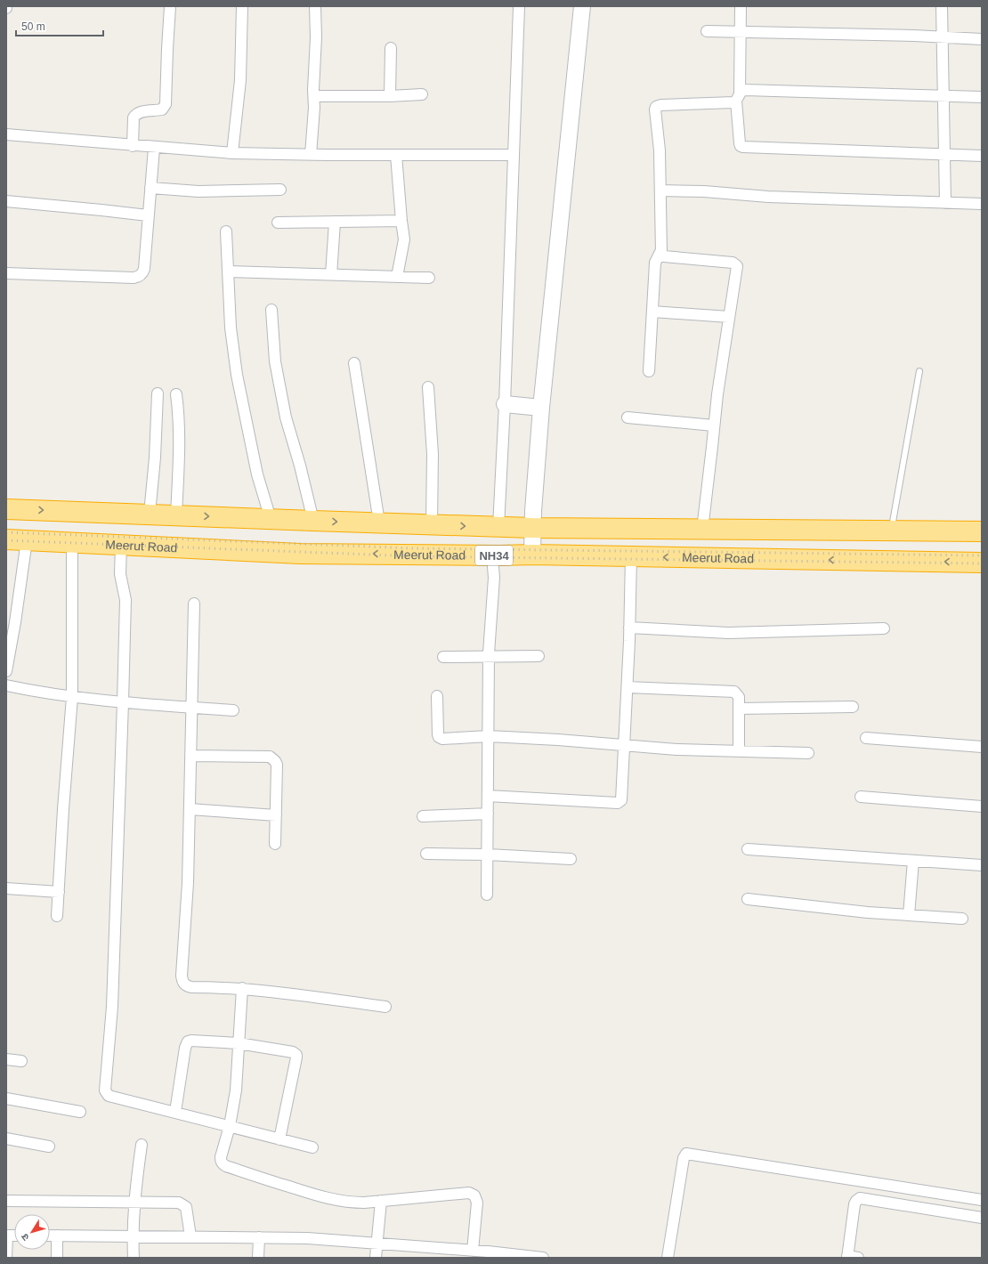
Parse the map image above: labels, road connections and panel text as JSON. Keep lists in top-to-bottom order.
{
  "streets": {
    "highway": ["Meerut Road", "NH34"]
  },
  "scale_bar": "50 m",
  "north": "bottom left"
}
